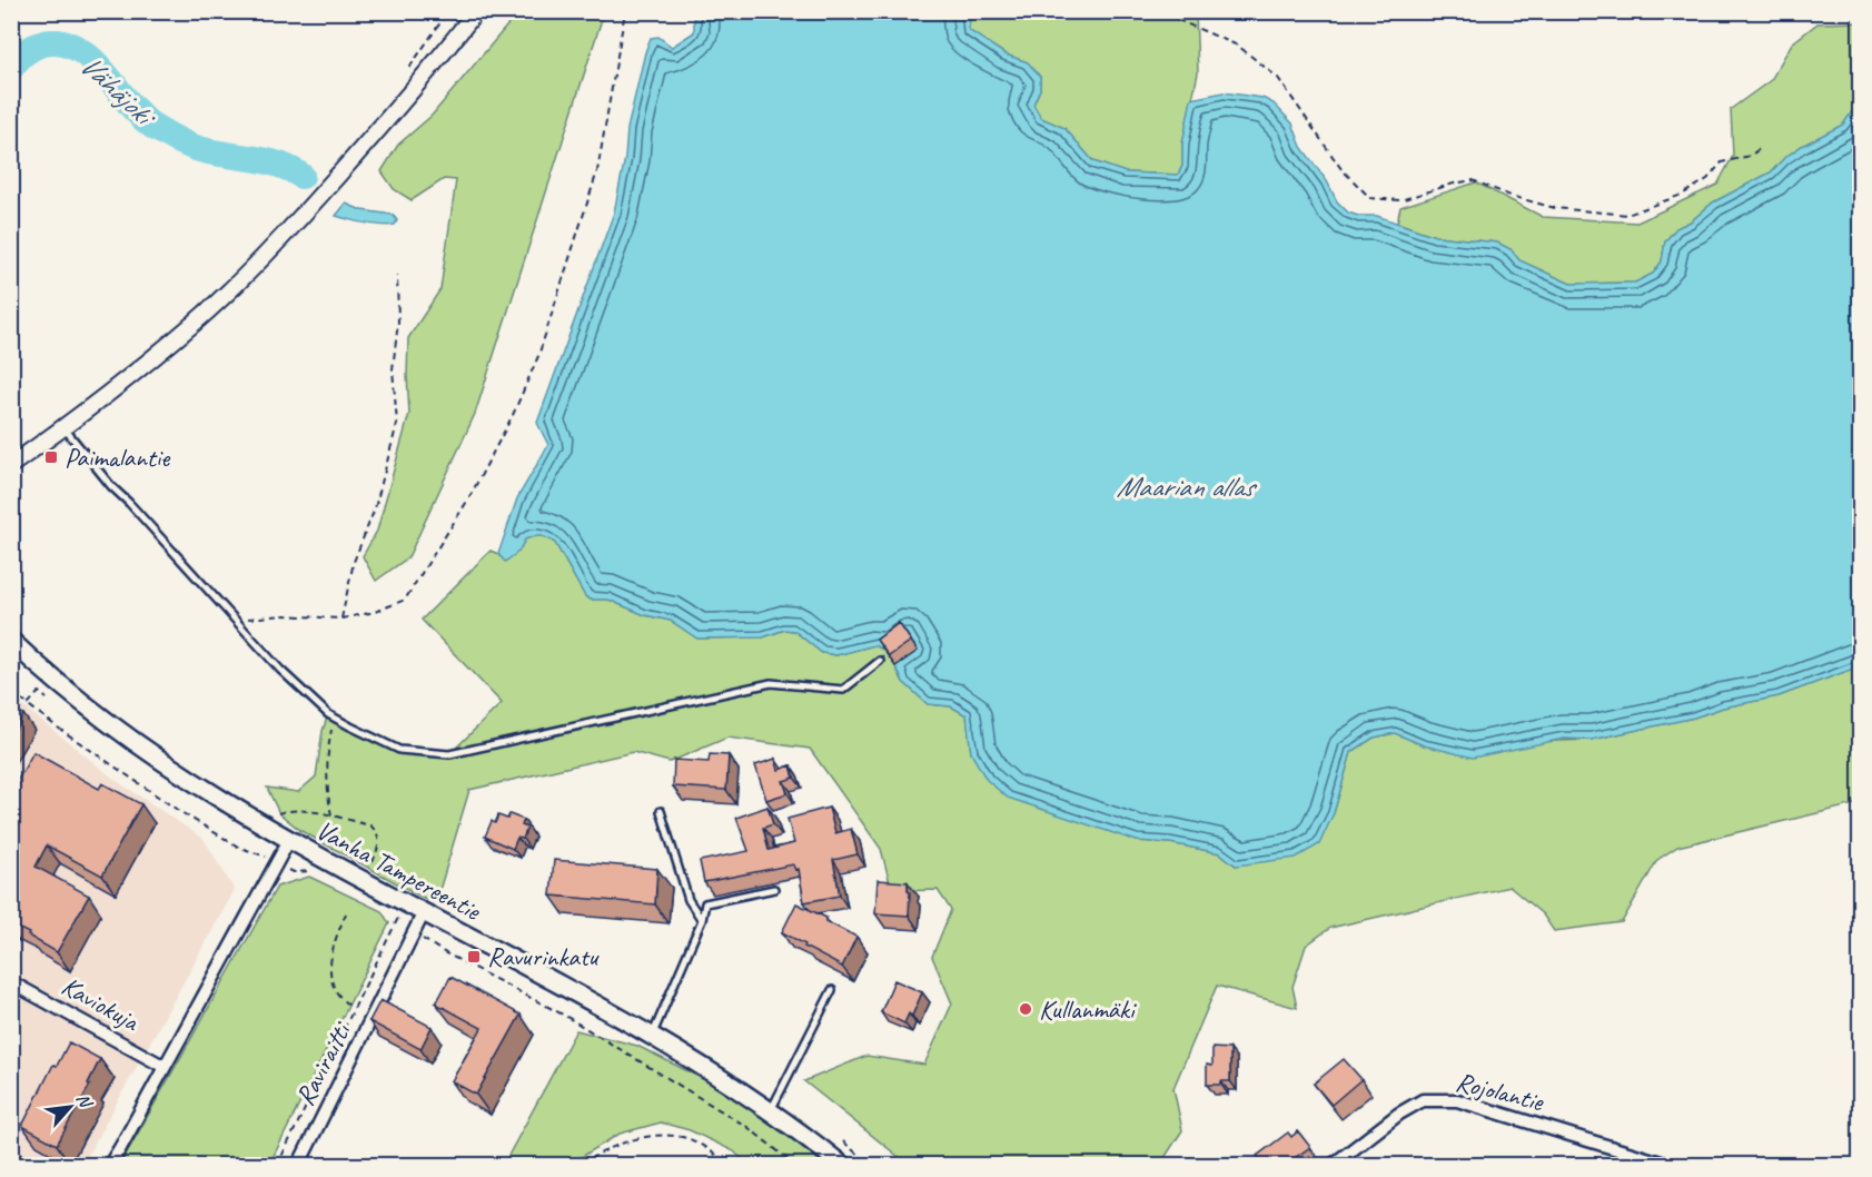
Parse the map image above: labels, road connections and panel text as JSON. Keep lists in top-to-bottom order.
{
  "streets": {
    "main road": ["Vanha Tampereentie"],
    "street": ["Kaviokuja", "Raviraitti", "Rojolantie"]
  },
  "crossings": [
    ["Vanha Tampereentie", "Raviraitti"]
  ],
  "water": ["Vähäjoki", "Maarian allas"],
  "places": {
    "transit": ["Paimalantie", "Ravurinkatu"],
    "other": ["Kullanmäki"]
  },
  "north": "top right"
}
